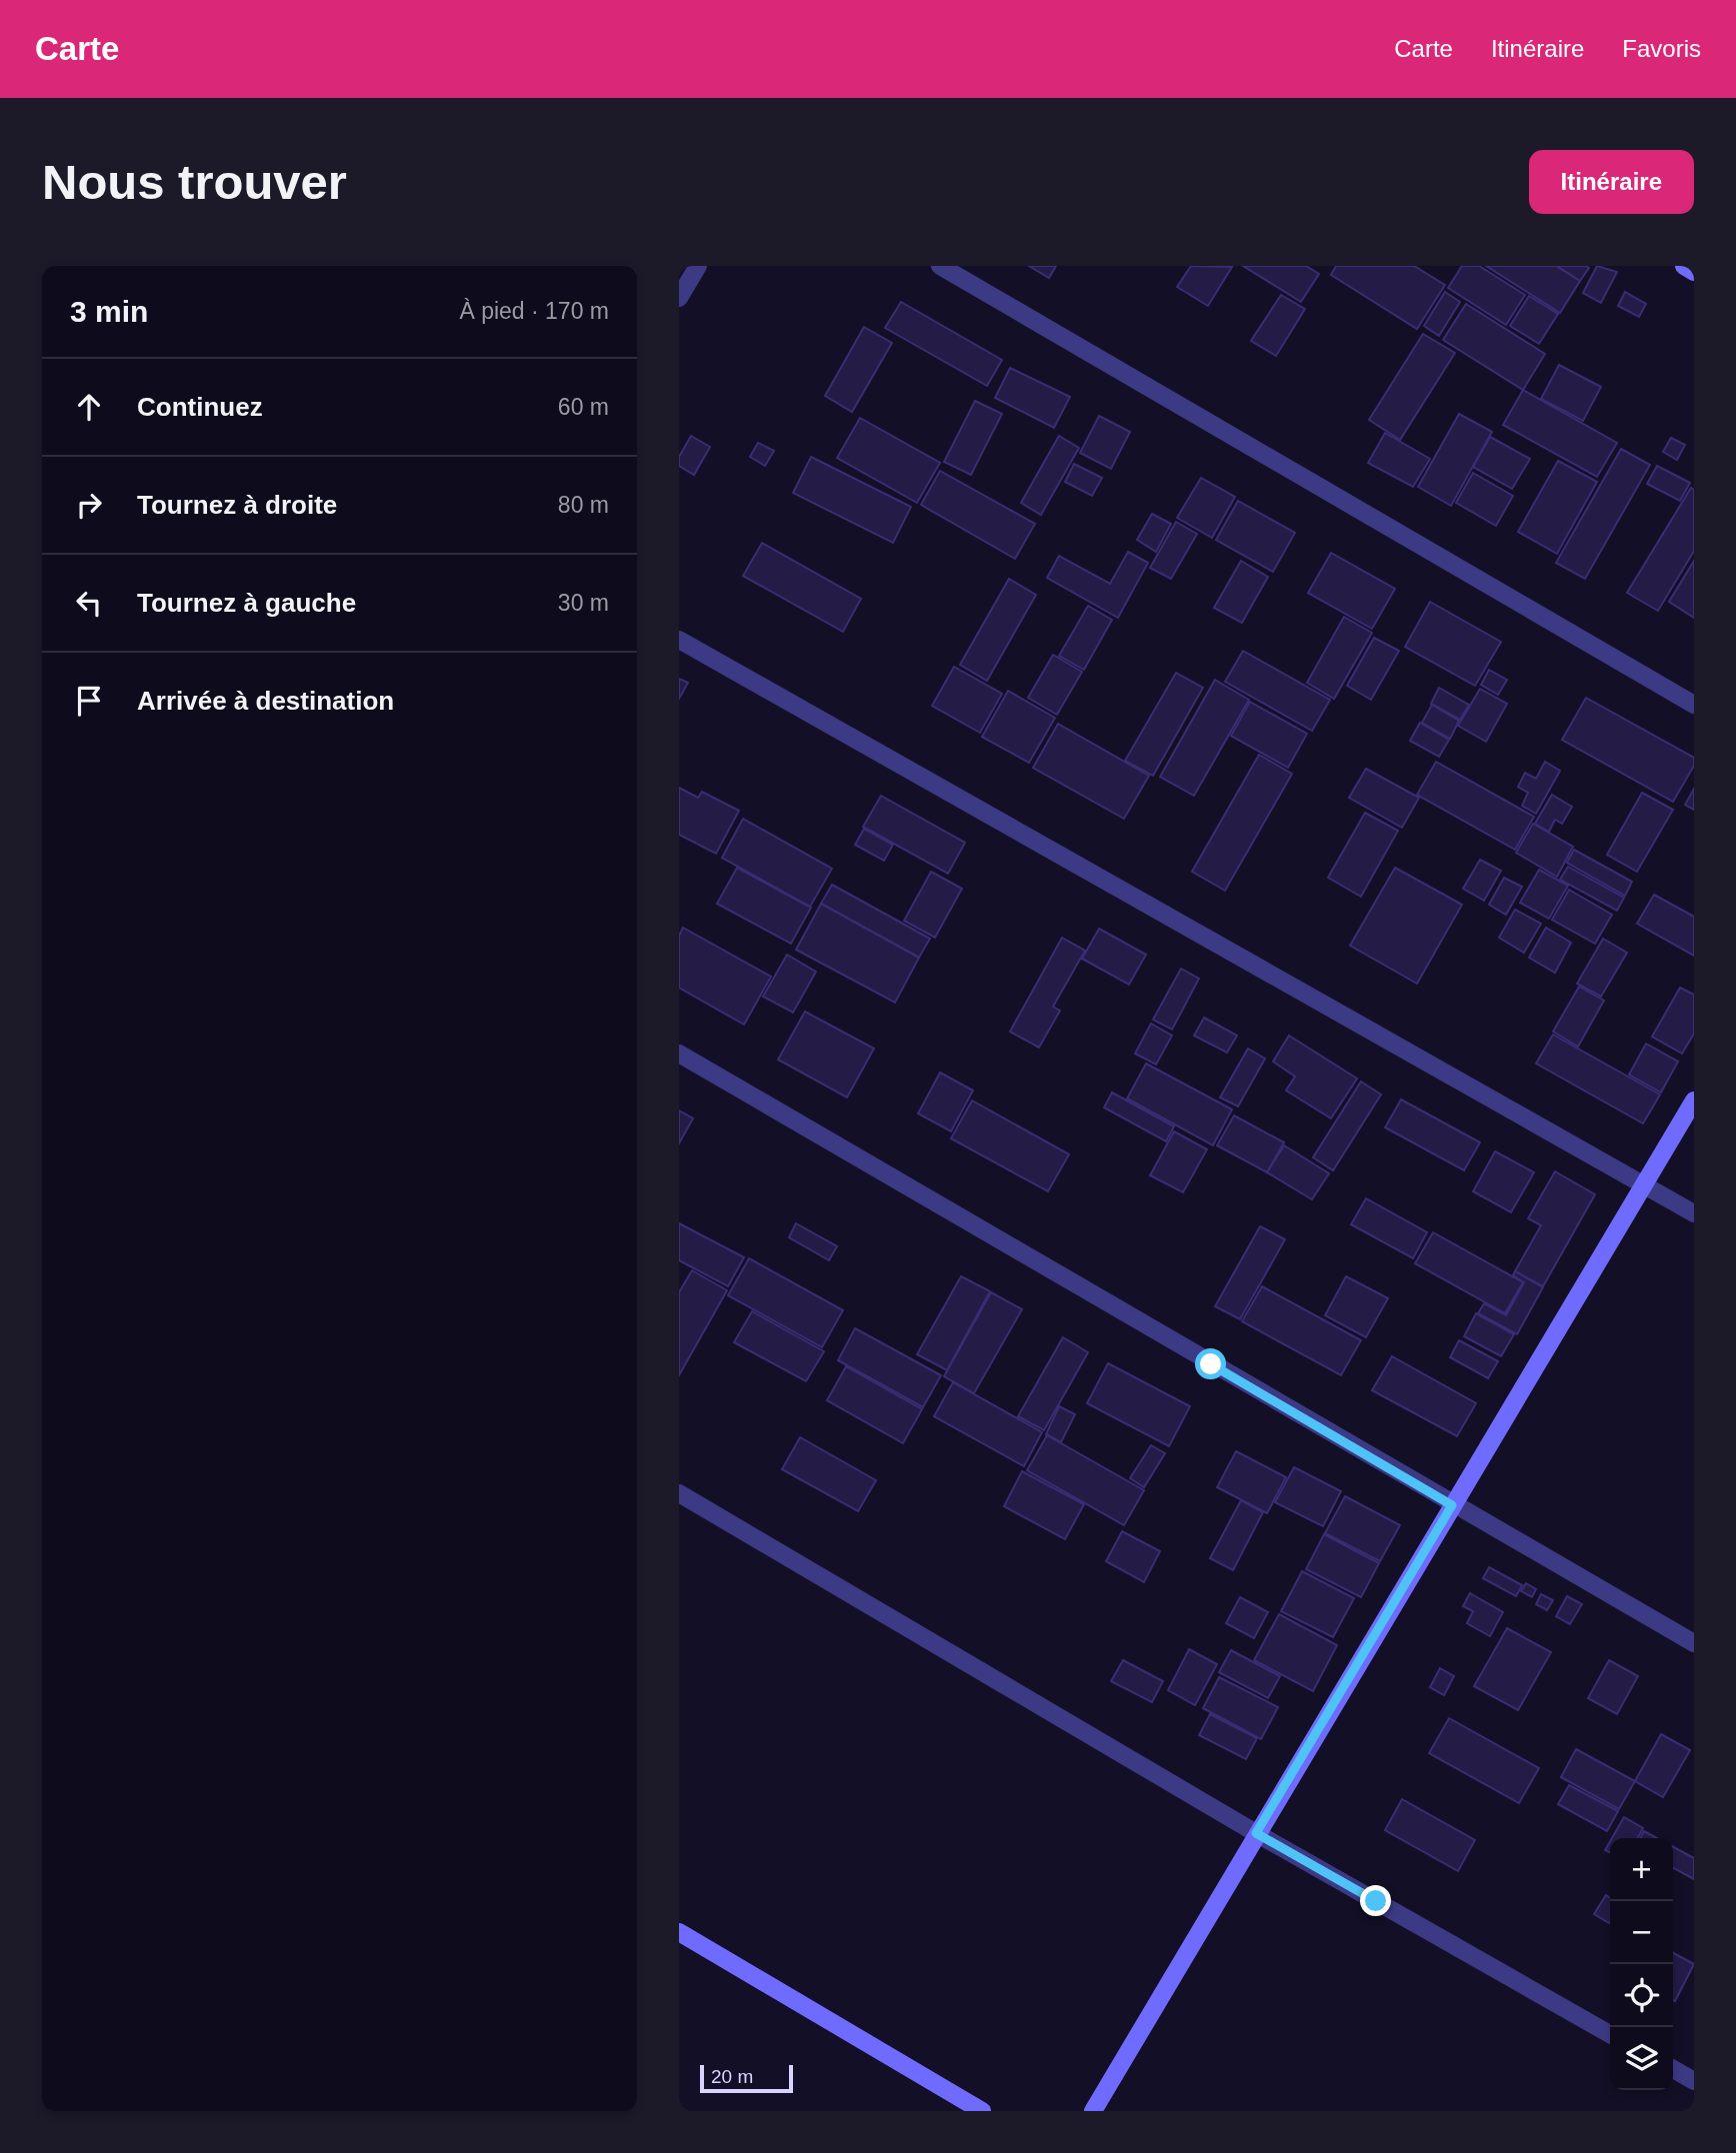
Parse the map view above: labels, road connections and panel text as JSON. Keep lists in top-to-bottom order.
{
  "scale_bar": "20 m",
  "page": {
    "header": "Carte",
    "nav": ["Carte", "Itinéraire", "Favoris"],
    "buttons": "Itinéraire",
    "title": "Nous trouver",
    "heading": ["3 min", "À pied · 170 m"],
    "list": [
      ["Continuez", "60 m"],
      ["Tournez à droite", "80 m"],
      ["Tournez à gauche", "30 m"],
      "Arrivée à destination"
    ],
    "map_buttons": ["+", "−"],
    "scale": "20 m"
  }
}
